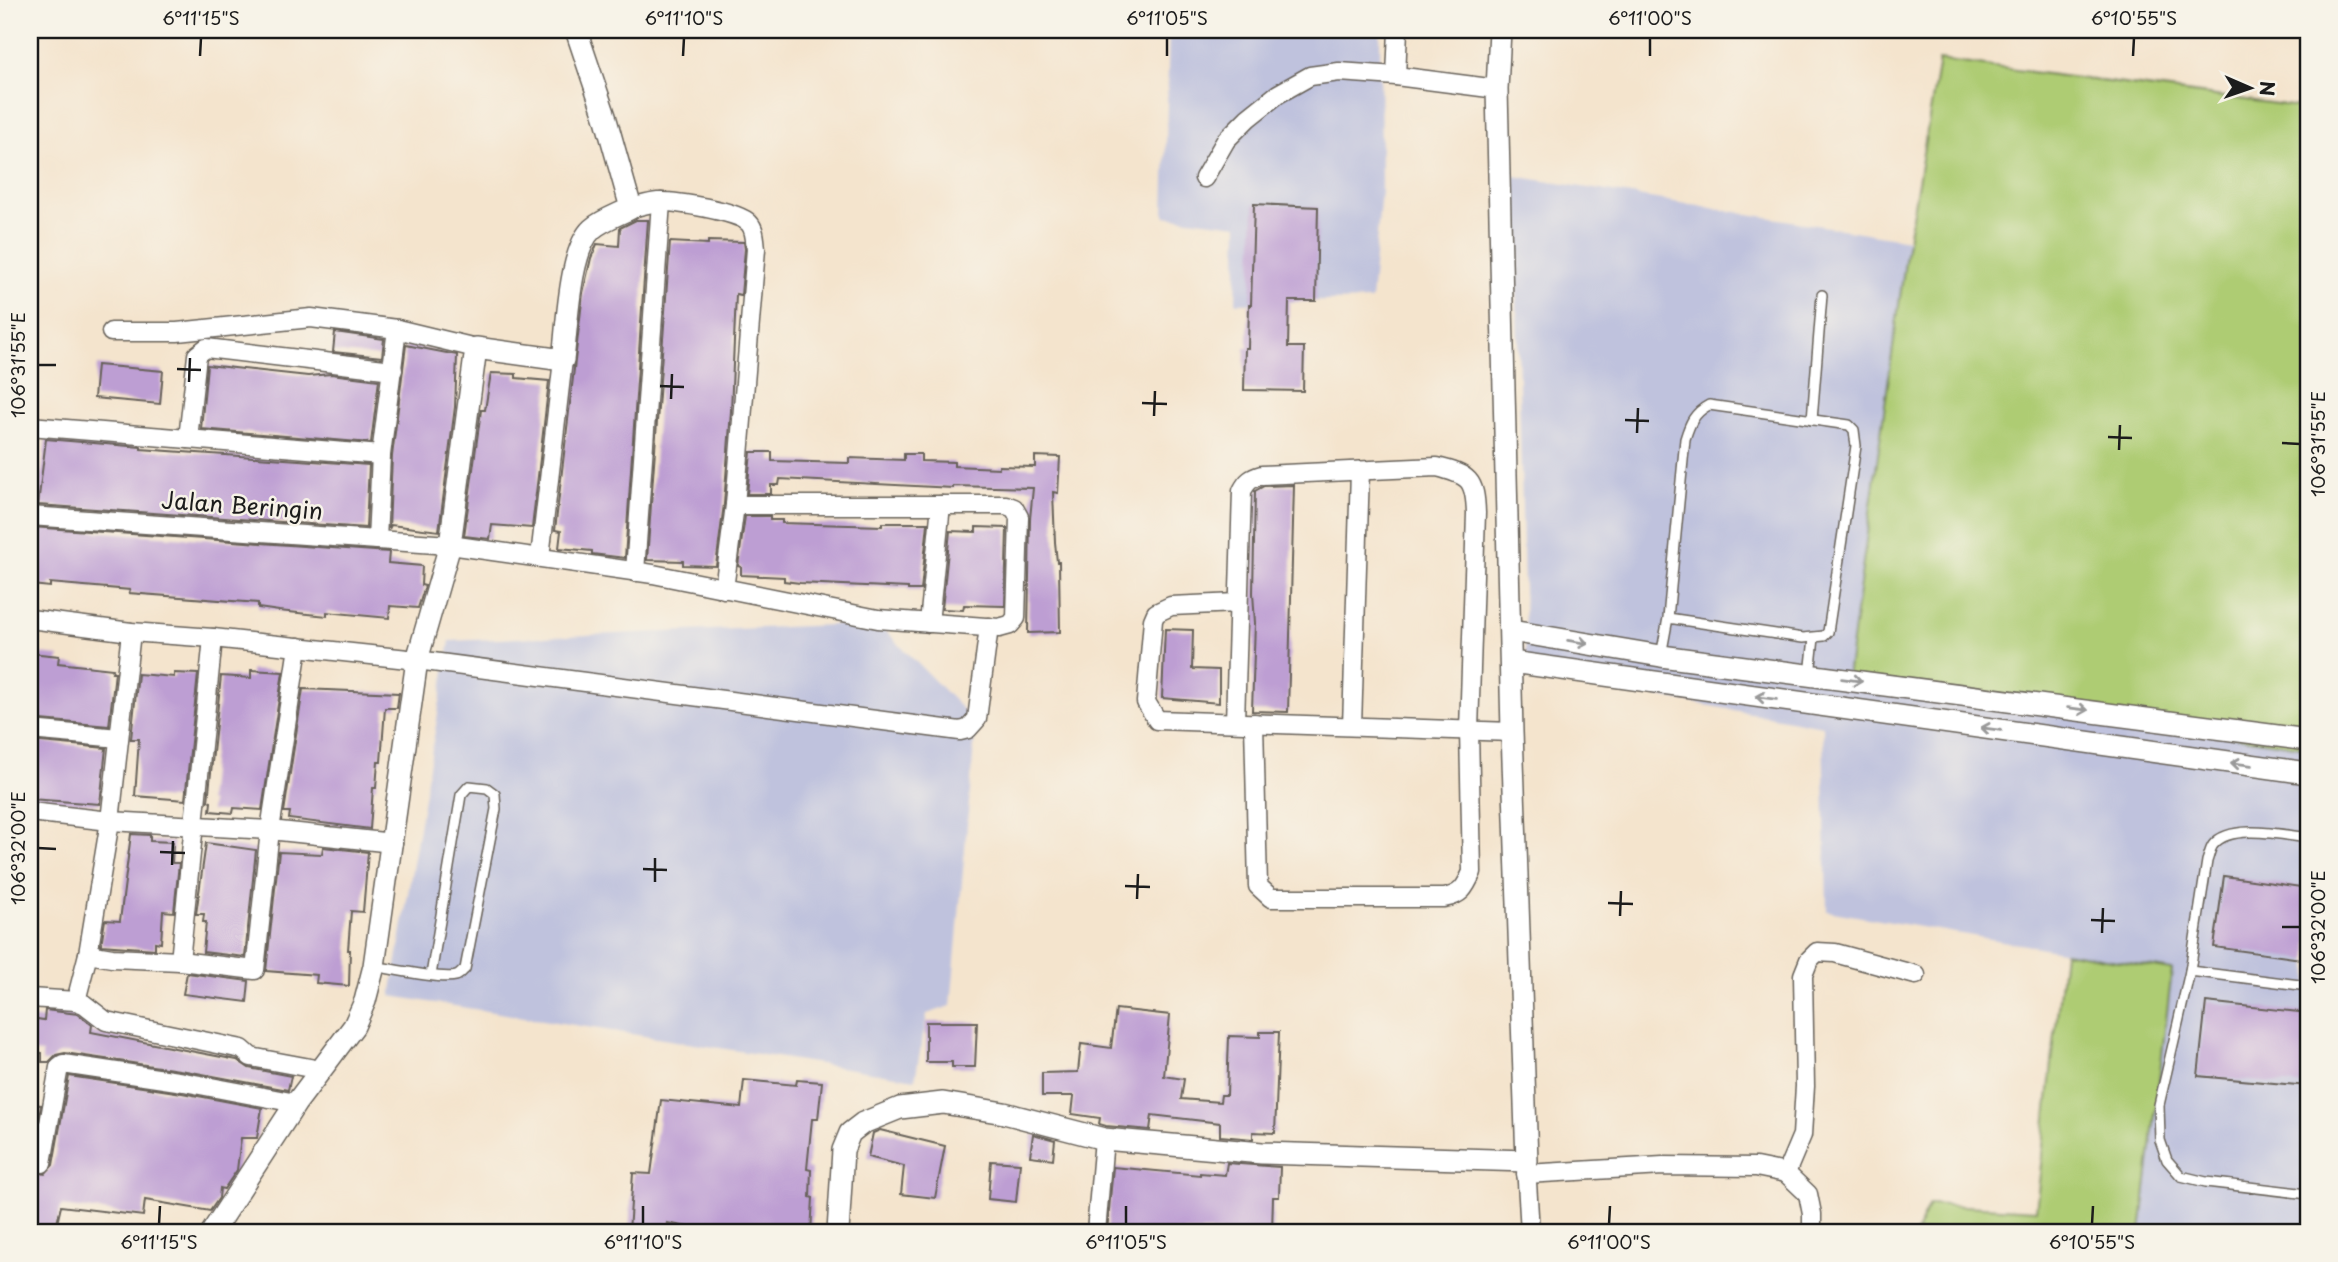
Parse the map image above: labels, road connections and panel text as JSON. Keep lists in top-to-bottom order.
{
  "streets": {
    "street": ["Jalan Beringin"]
  },
  "north": "right",
  "coordinates": [
    "6°11'15\"S",
    "6°11'10\"S",
    "6°11'05\"S",
    "6°11'00\"S",
    "6°10'55\"S",
    "106°31'55\"E",
    "106°32'00\"E"
  ]
}
